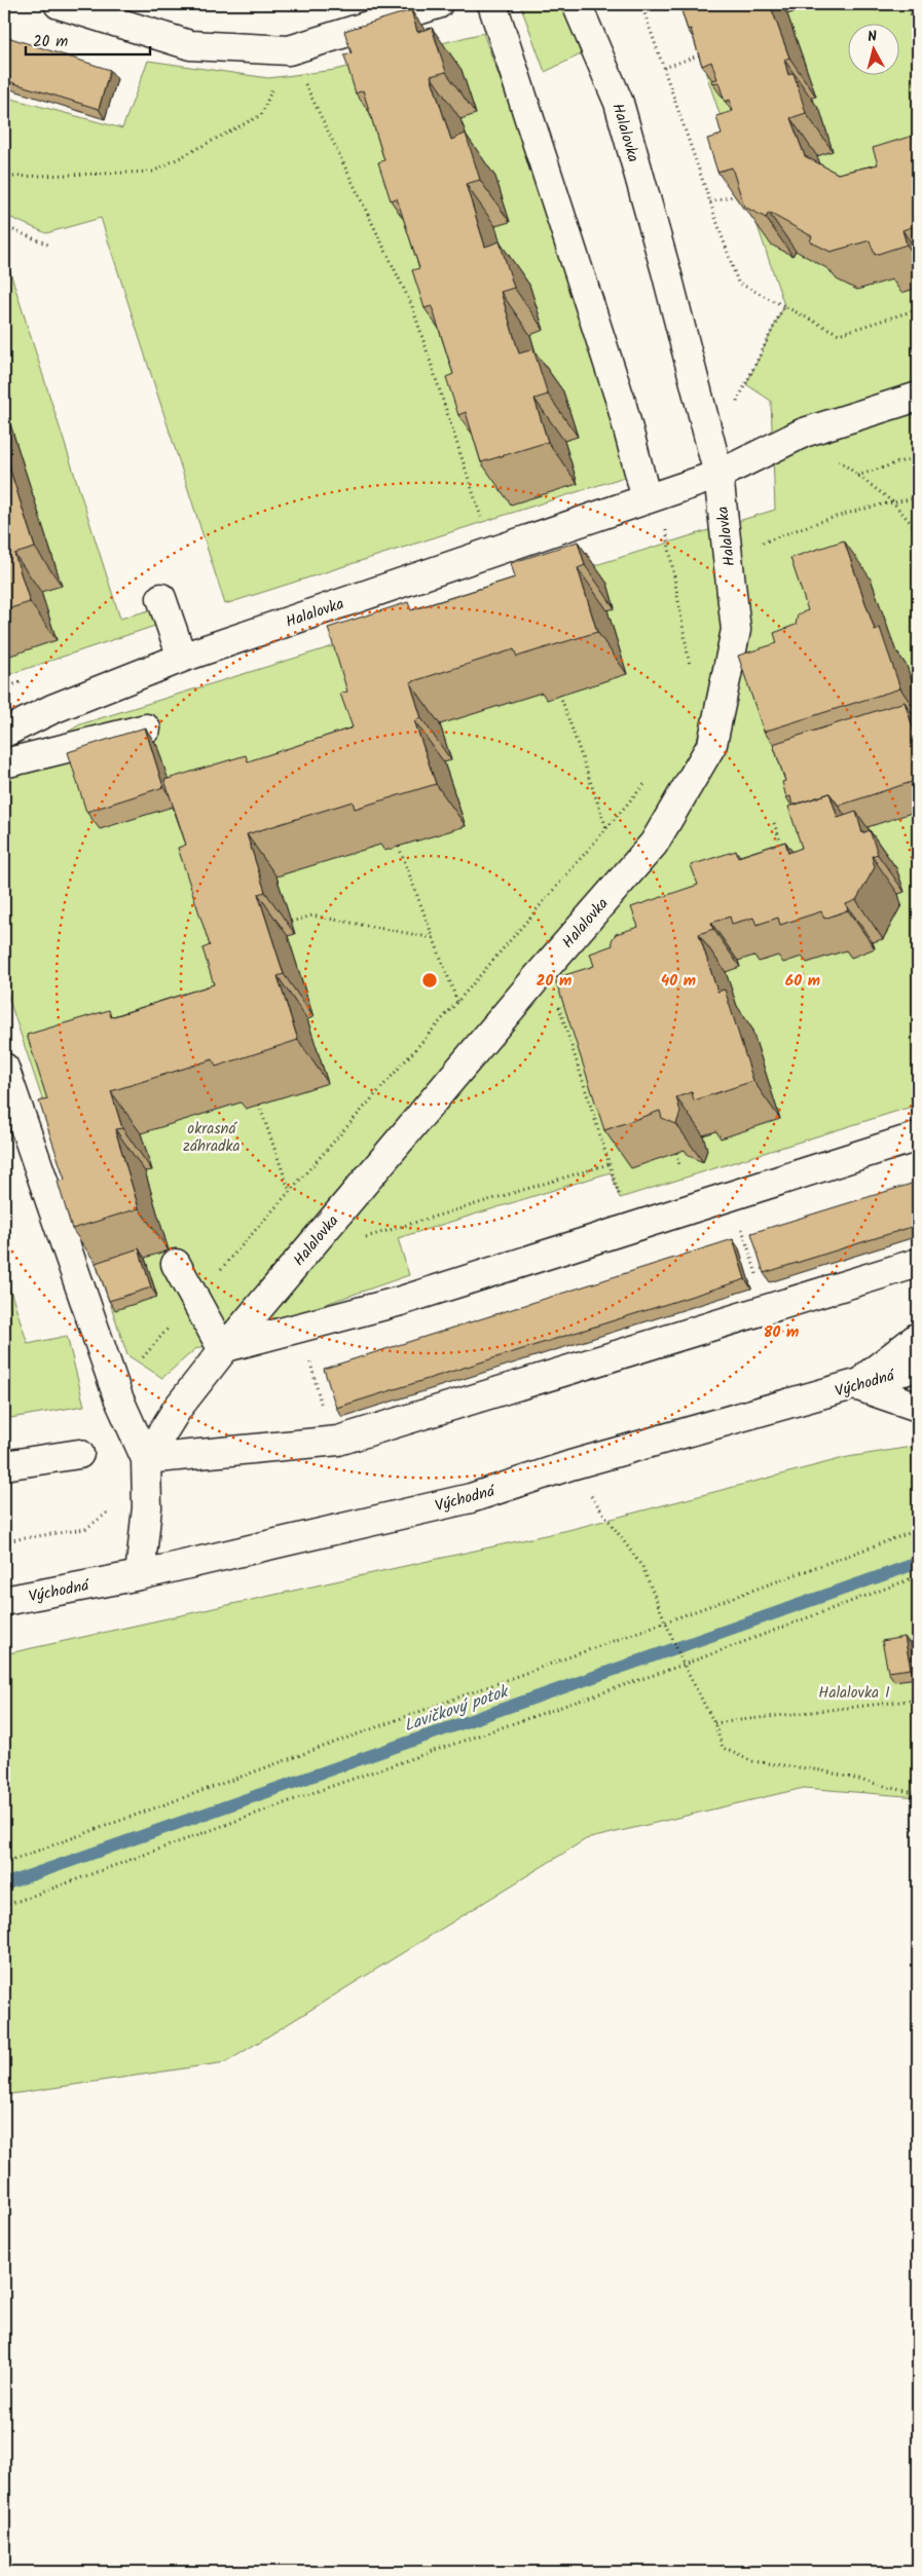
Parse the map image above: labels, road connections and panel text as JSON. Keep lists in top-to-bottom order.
{
  "streets": {
    "street": ["Halalovka", "Východná"]
  },
  "water": ["Lavičkový potok"],
  "parks": ["okrasná záhradka", "Halalovka I"],
  "scale_bar": "20 m",
  "north": "top",
  "rings": [
    "20 m",
    "40 m",
    "60 m",
    "80 m"
  ]
}
